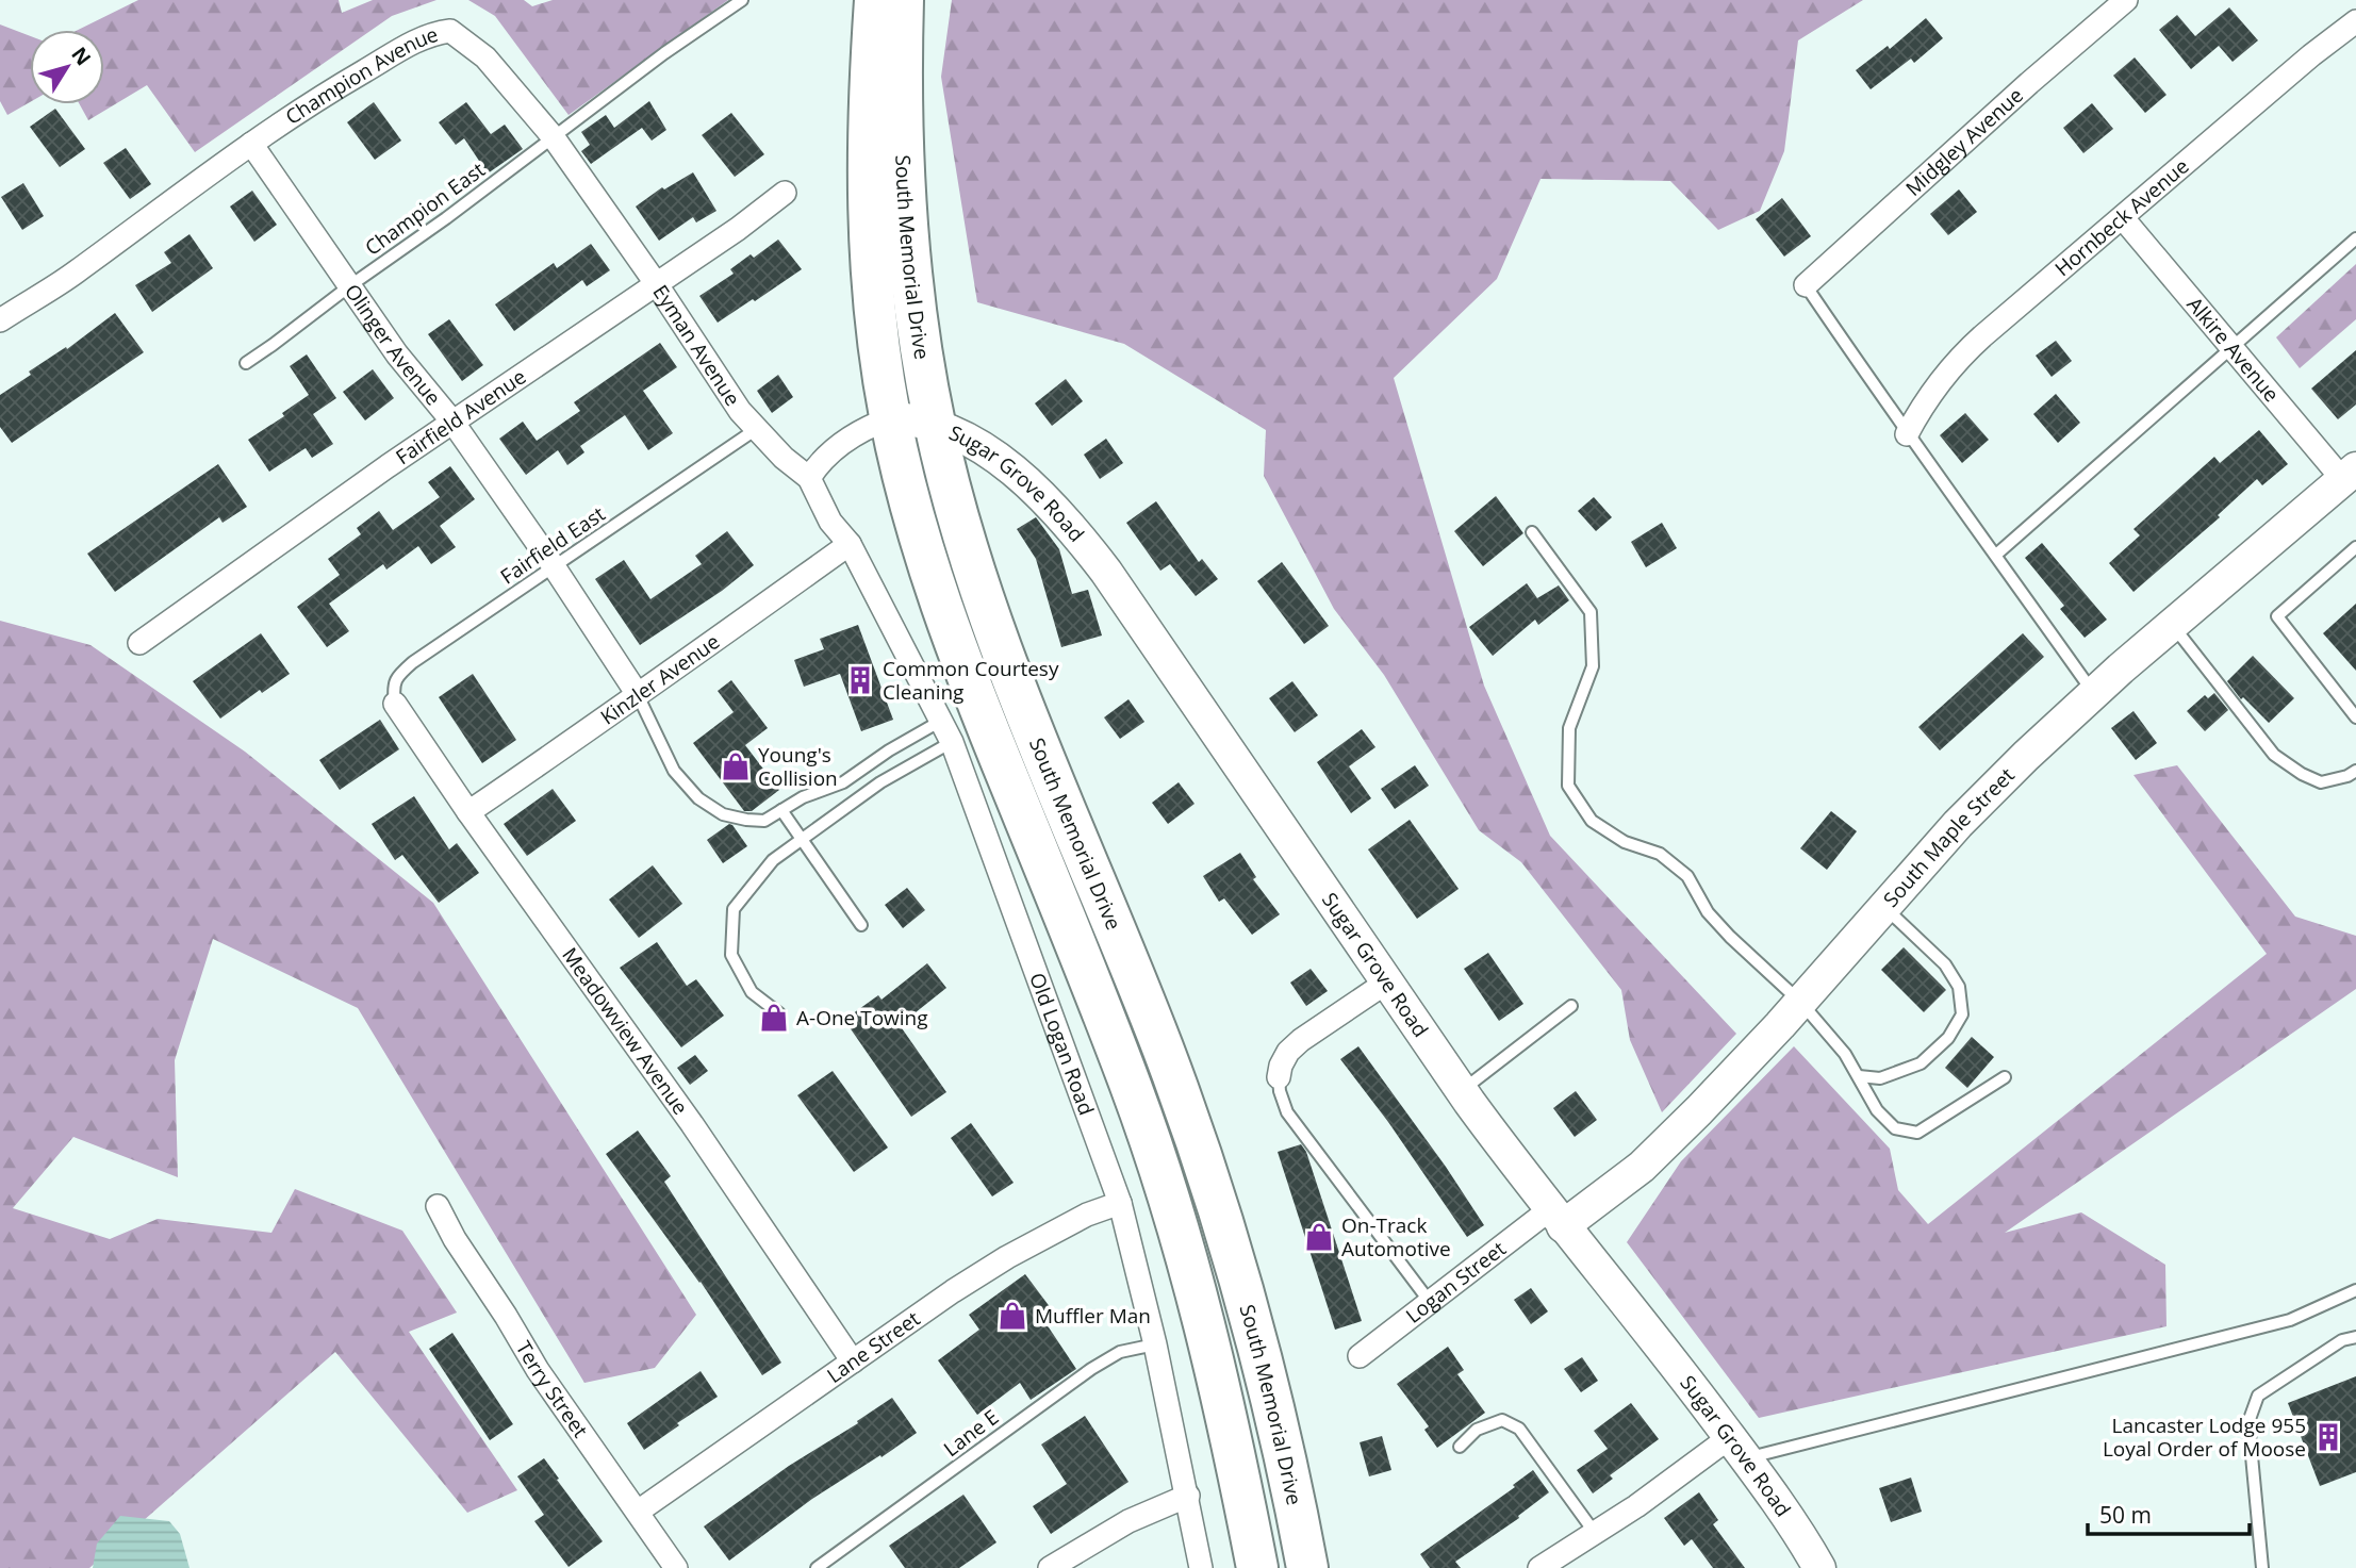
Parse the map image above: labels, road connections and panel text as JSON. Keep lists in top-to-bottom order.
{
  "streets": {
    "highway": ["South Memorial Drive"],
    "street": [
      "Champion Avenue",
      "Midgley Avenue",
      "Hornbeck Avenue",
      "Olinger Avenue",
      "Eyman Avenue",
      "Alkire Avenue",
      "Fairfield Avenue",
      "Sugar Grove Road",
      "Kinzler Avenue",
      "South Maple Street",
      "Meadowview Avenue",
      "Old Logan Road",
      "Logan Street",
      "Lane Street",
      "Terry Street"
    ],
    "lane": ["Champion East", "Fairfield East", "Lane E"]
  },
  "crossings": [
    ["Champion Avenue", "Champion East"],
    ["Champion Avenue", "Olinger Avenue"],
    ["Champion Avenue", "Eyman Avenue"],
    ["Champion East", "Olinger Avenue"],
    ["Champion East", "Eyman Avenue"],
    ["Hornbeck Avenue", "Alkire Avenue"],
    ["South Memorial Drive", "Sugar Grove Road"],
    ["Olinger Avenue", "Fairfield Avenue"],
    ["Olinger Avenue", "Fairfield East"],
    ["Olinger Avenue", "Kinzler Avenue"],
    ["Eyman Avenue", "Fairfield Avenue"],
    ["Eyman Avenue", "Fairfield East"],
    ["Eyman Avenue", "Kinzler Avenue"],
    ["Eyman Avenue", "Old Logan Road"],
    ["Alkire Avenue", "South Maple Street"],
    ["Sugar Grove Road", "South Maple Street"],
    ["Sugar Grove Road", "Logan Street"],
    ["Fairfield East", "Meadowview Avenue"],
    ["Kinzler Avenue", "Meadowview Avenue"],
    ["Kinzler Avenue", "Old Logan Road"],
    ["South Maple Street", "Logan Street"],
    ["Meadowview Avenue", "Lane Street"],
    ["Old Logan Road", "Lane Street"],
    ["Old Logan Road", "Lane E"],
    ["Lane Street", "Terry Street"]
  ],
  "places": {
    "building": ["Common Courtesy Cleaning", "Lancaster Lodge 955 Loyal Order of Moose"],
    "shop": [
      "Young's Collision",
      "A-One Towing",
      "On-Track Automotive",
      "Muffler Man"
    ]
  },
  "scale_bar": "50 m",
  "north": "top right"
}
